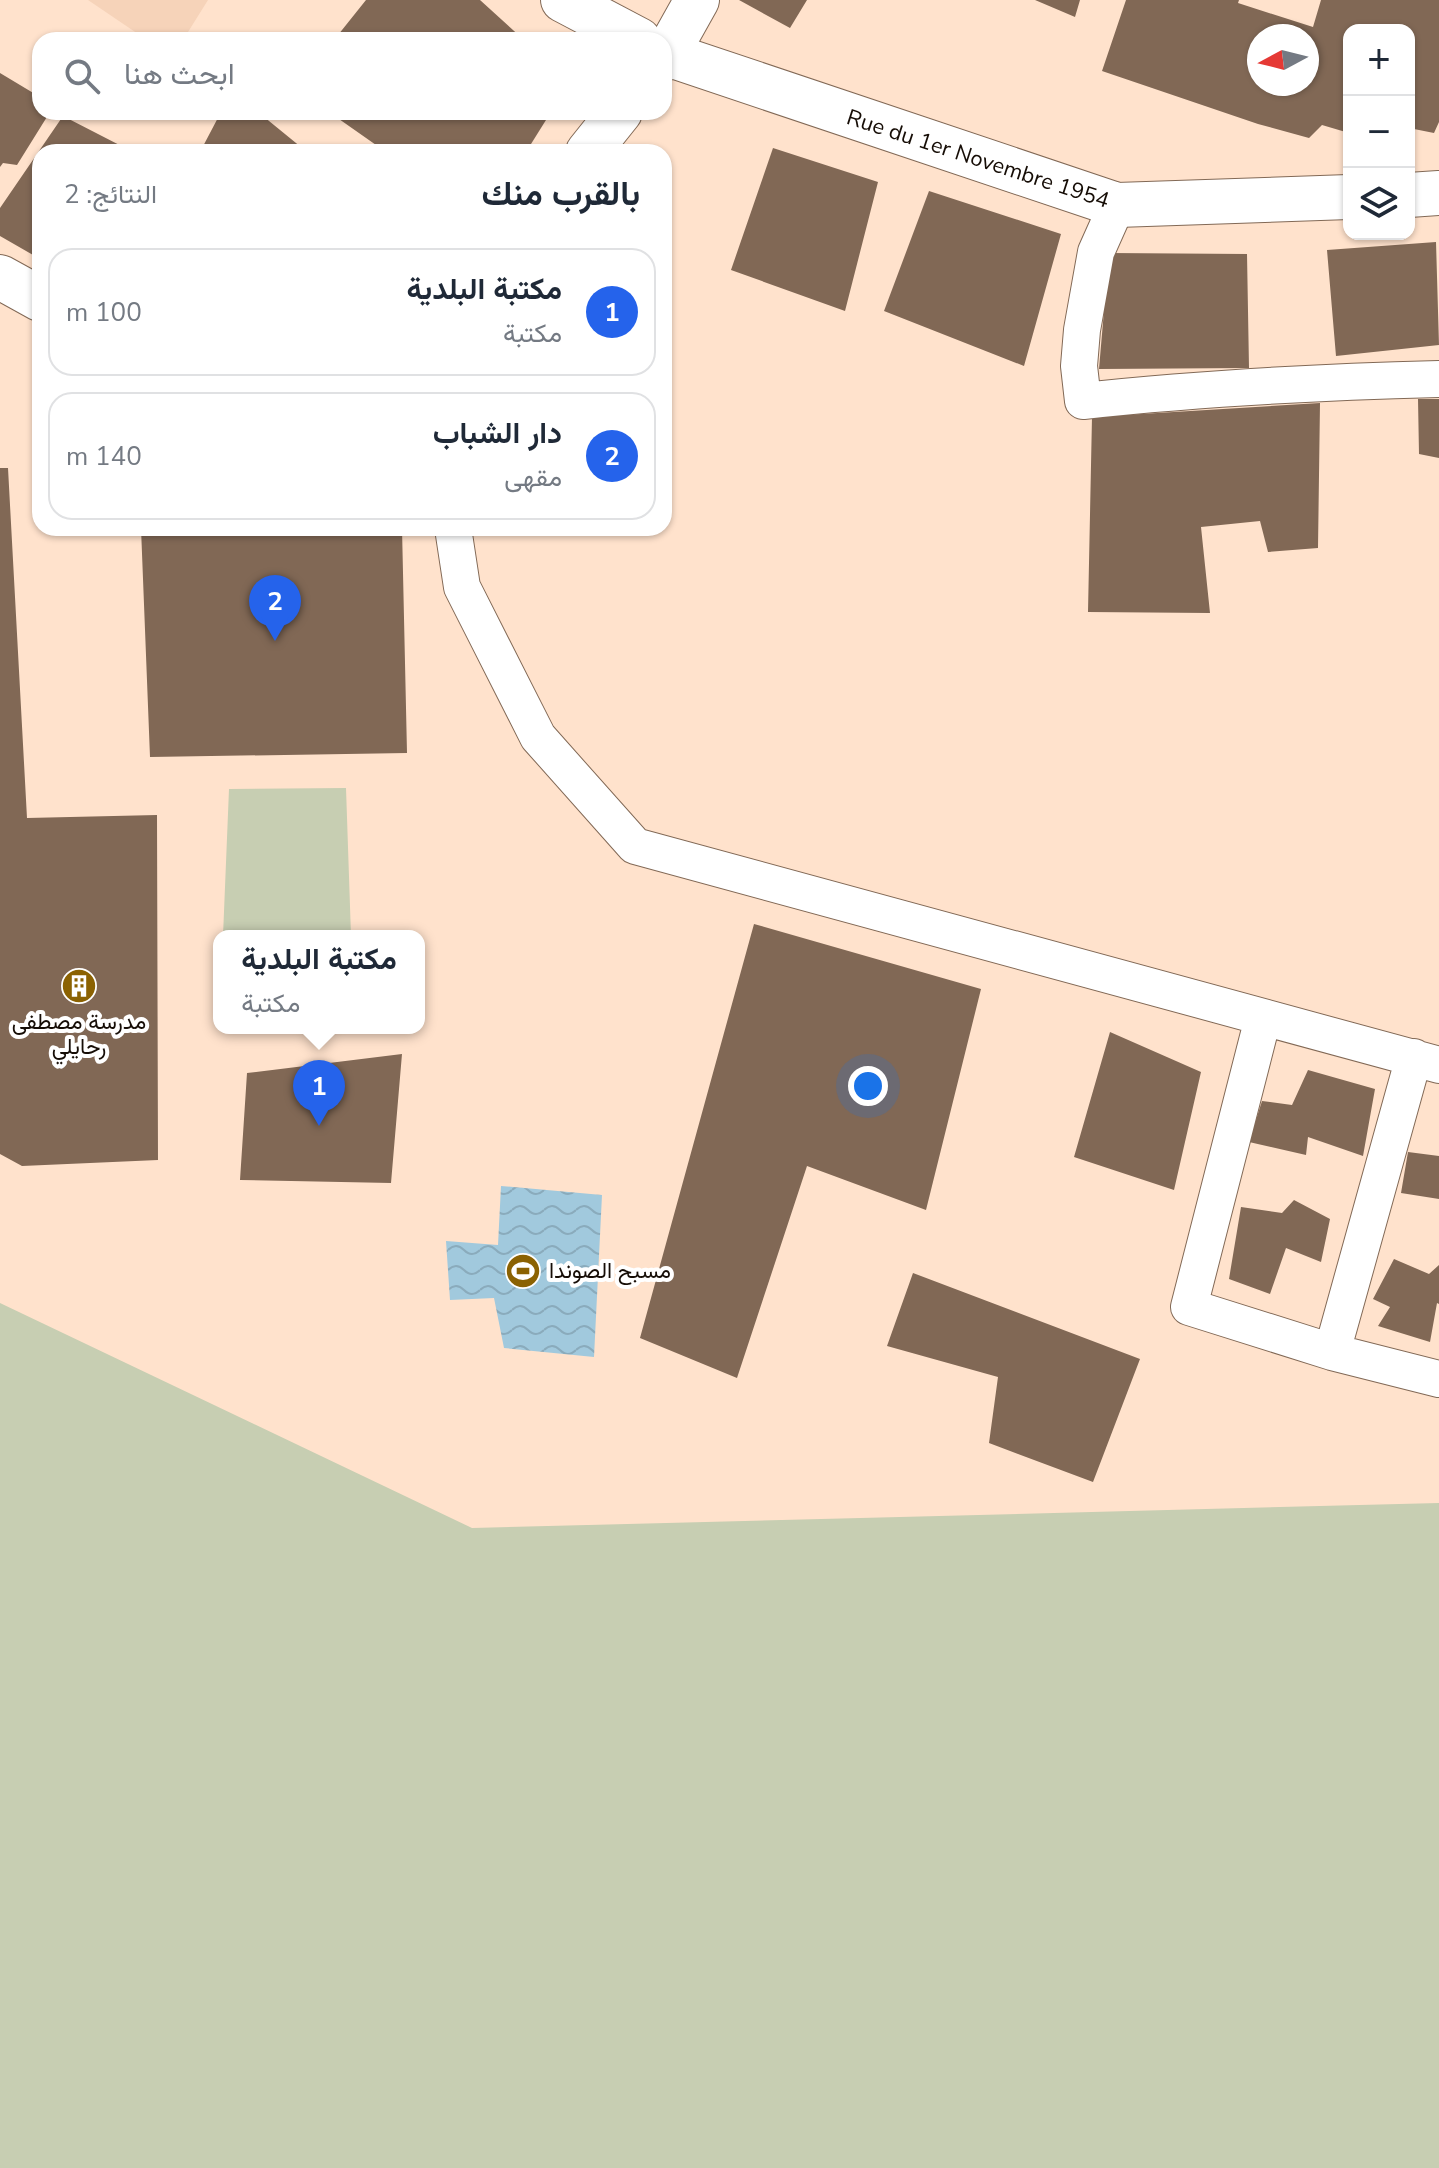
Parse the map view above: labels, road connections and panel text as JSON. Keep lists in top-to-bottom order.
{
  "streets": {
    "main road": ["Rue du 1er Novembre 1954"]
  },
  "places": {
    "building": ["مدرسة مصطفى رحايلي"],
    "sports": ["مسبح الصوندا"]
  },
  "north": "left",
  "page": {
    "map_buttons": ["+", "−"],
    "search": "ابحث هنا",
    "heading": ["بالقرب منك", "النتائج: 2"],
    "list": [
      {
        "mark": "1",
        "name": "مكتبة البلدية",
        "note": "مكتبة",
        "value": "100 m"
      },
      {
        "mark": "2",
        "name": "دار الشباب",
        "note": "مقهى",
        "value": "140 m"
      }
    ],
    "pins": ["2", "1"],
    "popup": ["مكتبة البلدية", "مكتبة"]
  }
}
